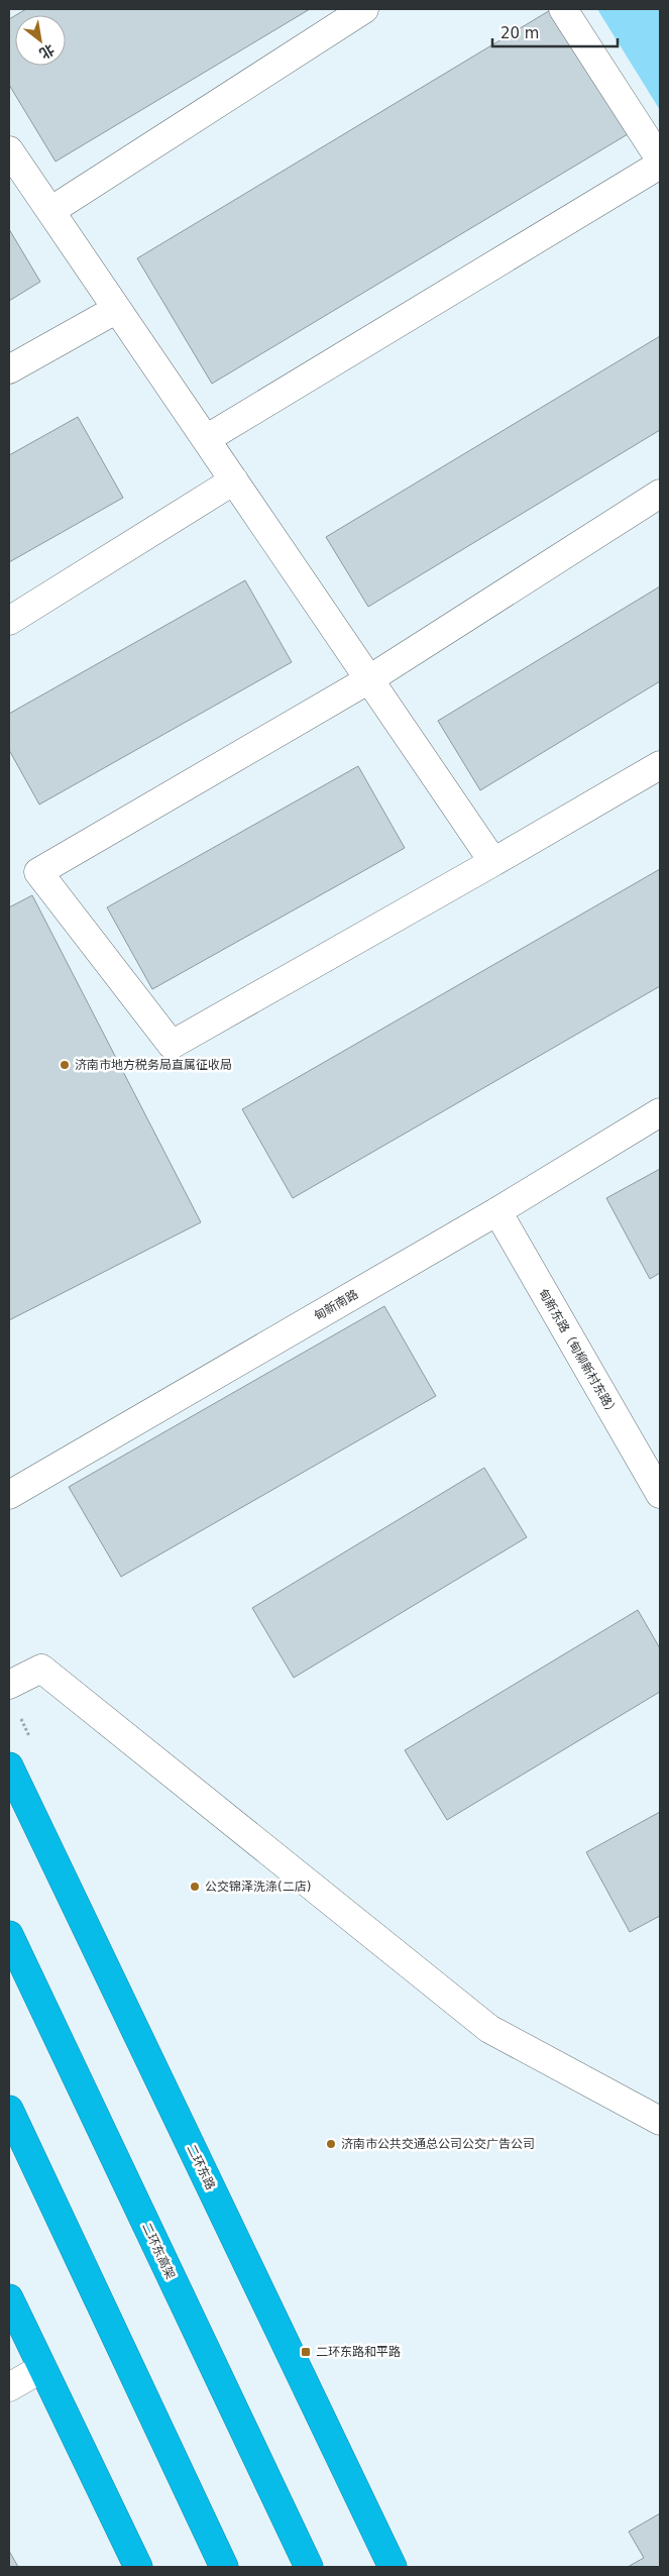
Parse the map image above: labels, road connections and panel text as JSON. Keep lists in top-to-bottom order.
{
  "streets": {
    "highway": ["二环东路", "二环东高架"],
    "street": ["甸新南路", "甸新东路（甸柳新村东路）"]
  },
  "crossings": [
    ["甸新南路", "甸新东路（甸柳新村东路）"]
  ],
  "places": {
    "other": ["济南市地方税务局直属征收局", "公交锦泽洗涤(二店)", "济南市公共交通总公司公交广告公司"],
    "transit": ["二环东路和平路"]
  },
  "scale_bar": "20 m",
  "north": "bottom right"
}
